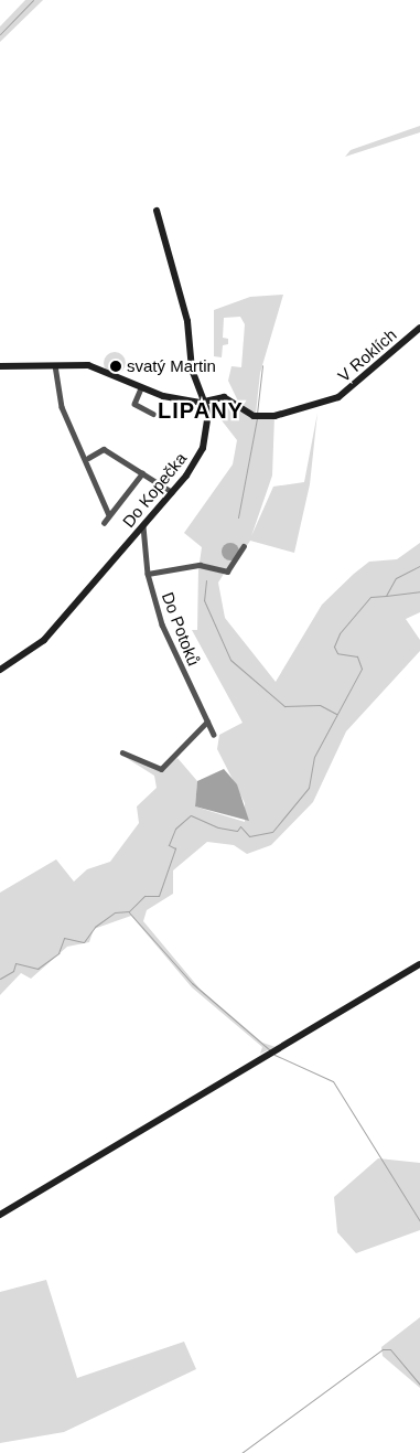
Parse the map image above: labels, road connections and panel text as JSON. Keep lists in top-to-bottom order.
{
  "streets": {
    "street": ["V Roklích", "Do Kopečka", "Do Potoků"]
  },
  "crossings": [
    ["V Roklích", "Do Kopečka"],
    ["Do Kopečka", "Do Potoků"]
  ],
  "districts": ["LIPANY"],
  "places": ["svatý Martin"]
}
